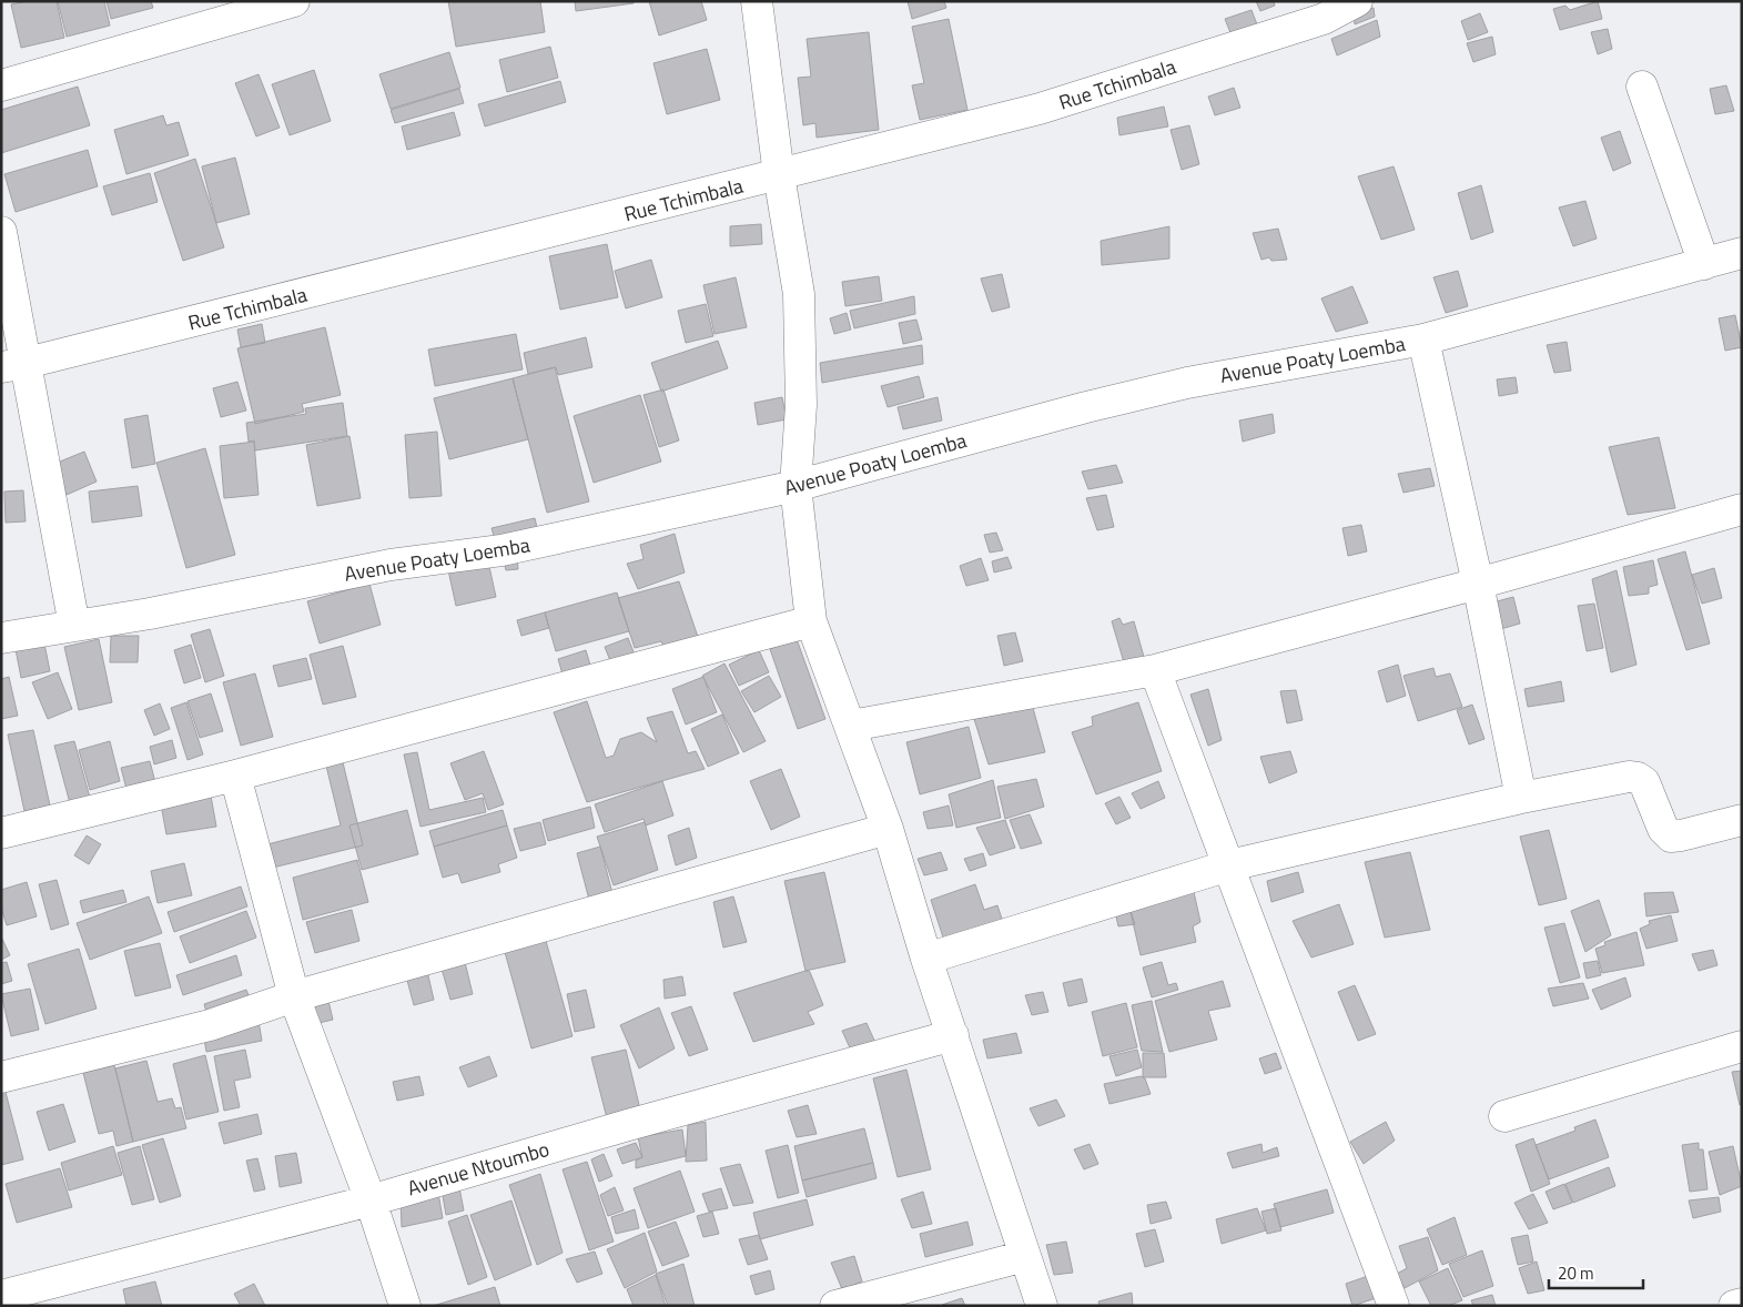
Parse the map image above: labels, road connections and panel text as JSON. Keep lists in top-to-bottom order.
{
  "streets": {
    "street": ["Rue Tchimbala", "Avenue Poaty Loemba", "Avenue Ntoumbo"]
  },
  "scale_bar": "20 m"
}
